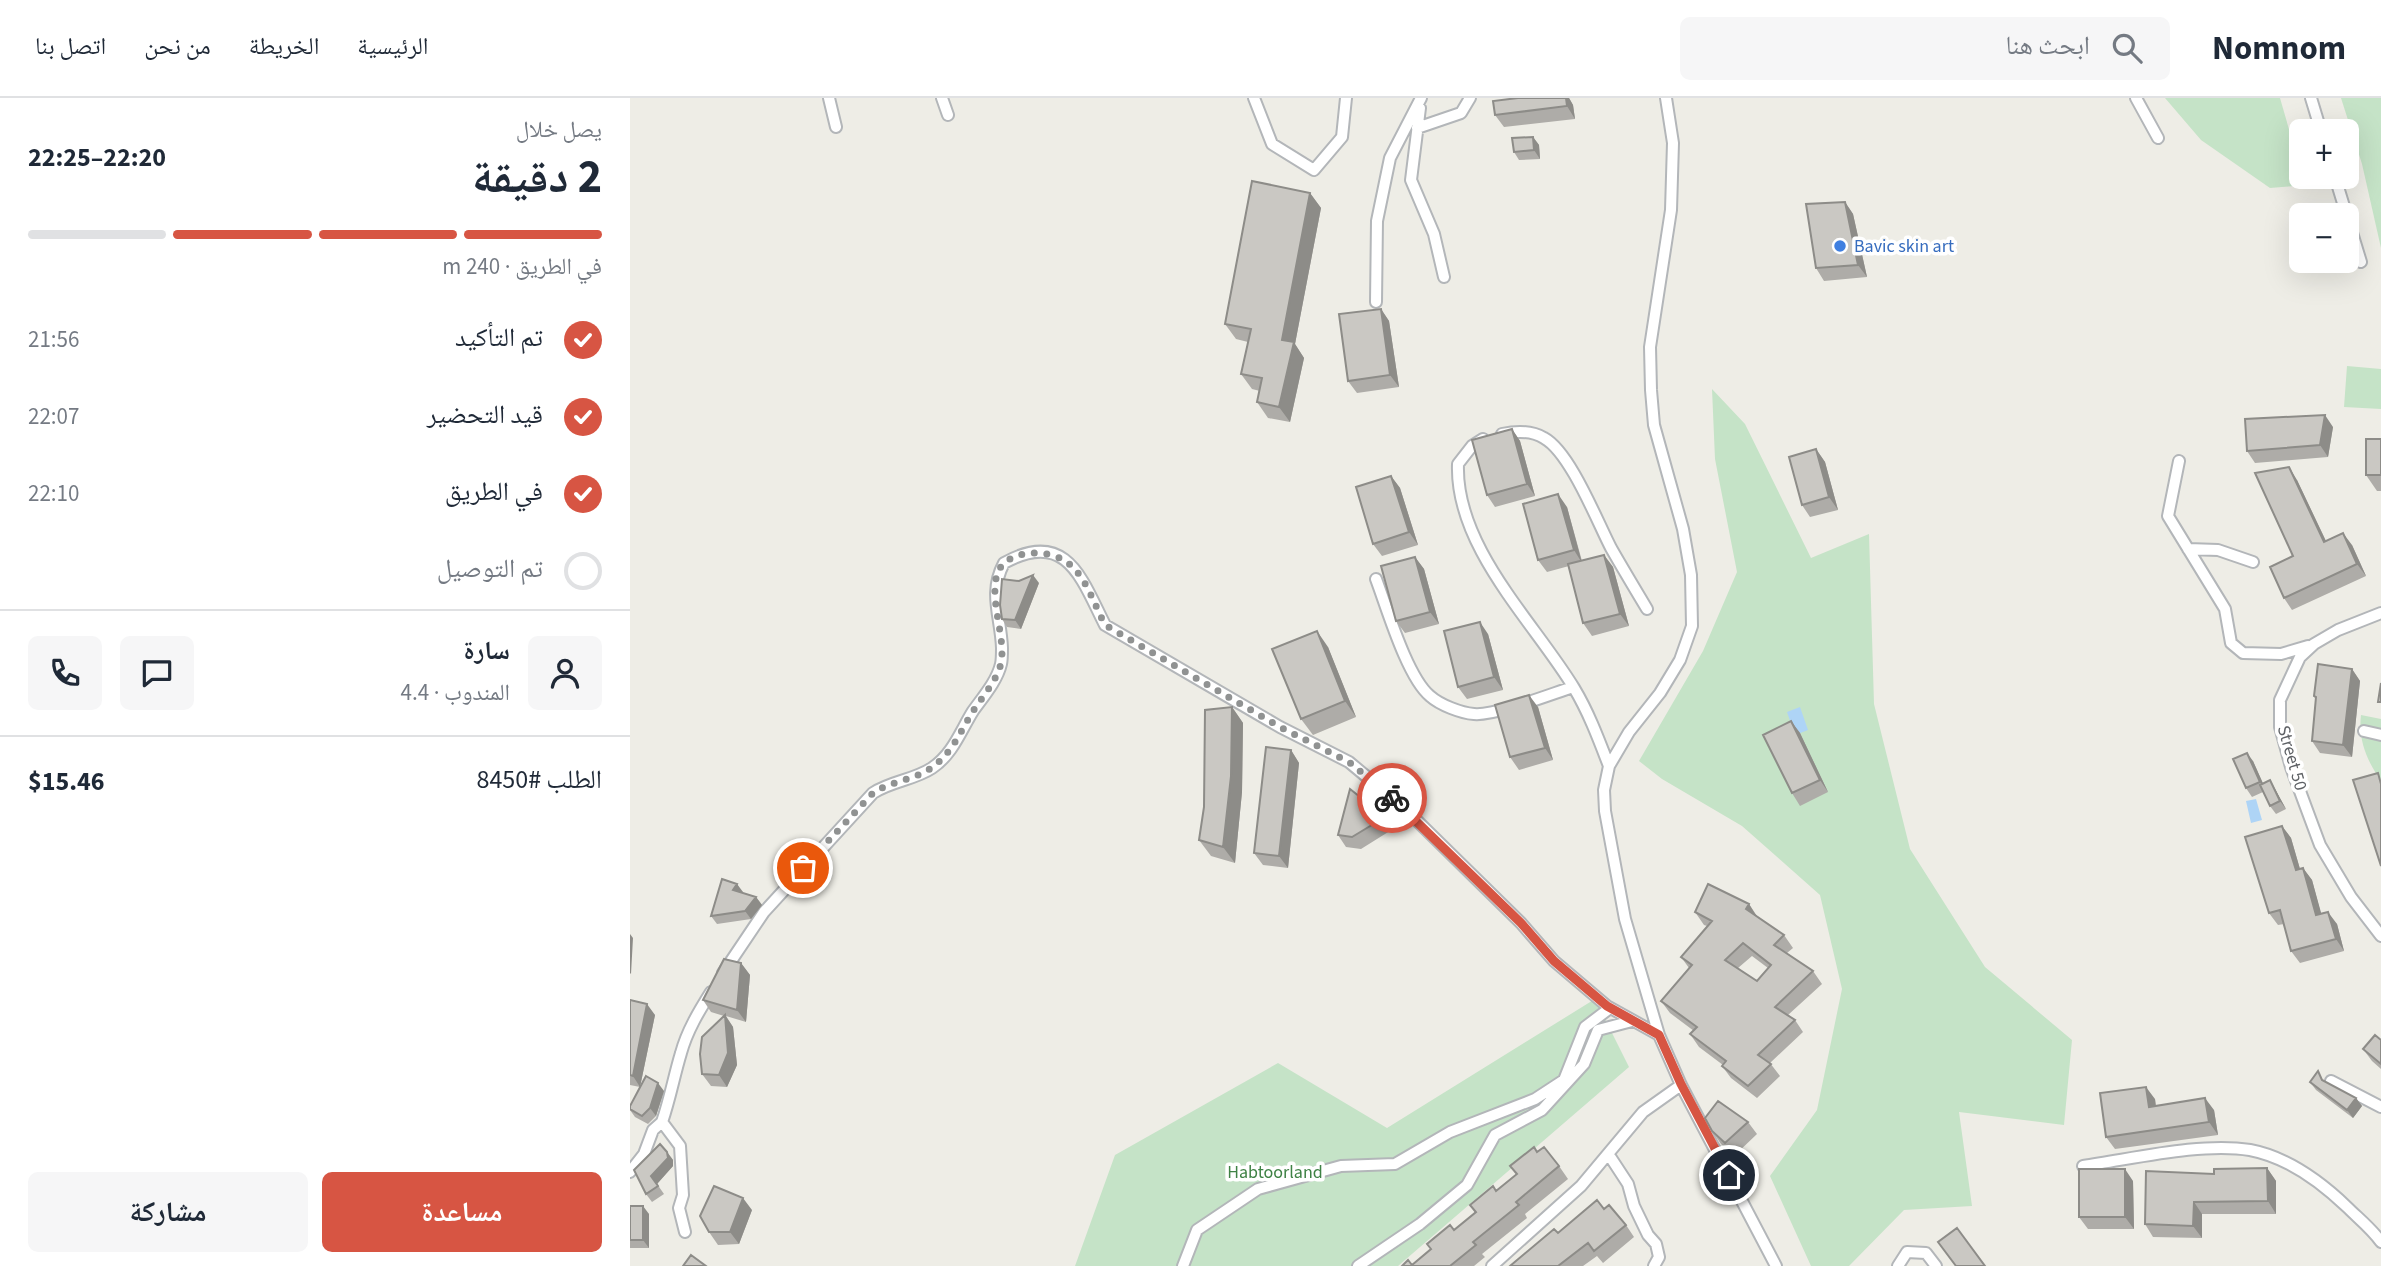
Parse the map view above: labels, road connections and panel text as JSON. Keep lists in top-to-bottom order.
{
  "streets": {
    "street": ["Street 50"]
  },
  "parks": ["Habtoorland"],
  "places": ["Bavic skin art"],
  "page": {
    "header": "Nomnom",
    "search": "ابحث هنا",
    "nav": [
      "الرئيسية",
      "الخريطة",
      "من نحن",
      "اتصل بنا"
    ],
    "heading": ["2 دقيقة", "يصل خلال", "22:20–22:25"],
    "panel": [
      "سارة",
      "المندوب · 4.4",
      "الطلب #8450",
      "$15.46"
    ],
    "map_buttons": ["+", "−"],
    "bar": "في الطريق · 240 m",
    "list": [
      ["تم التأكيد", "21:56"],
      ["قيد التحضير", "22:07"],
      ["في الطريق", "22:10"],
      "تم التوصيل"
    ],
    "buttons": ["مساعدة", "مشاركة"]
  }
}
